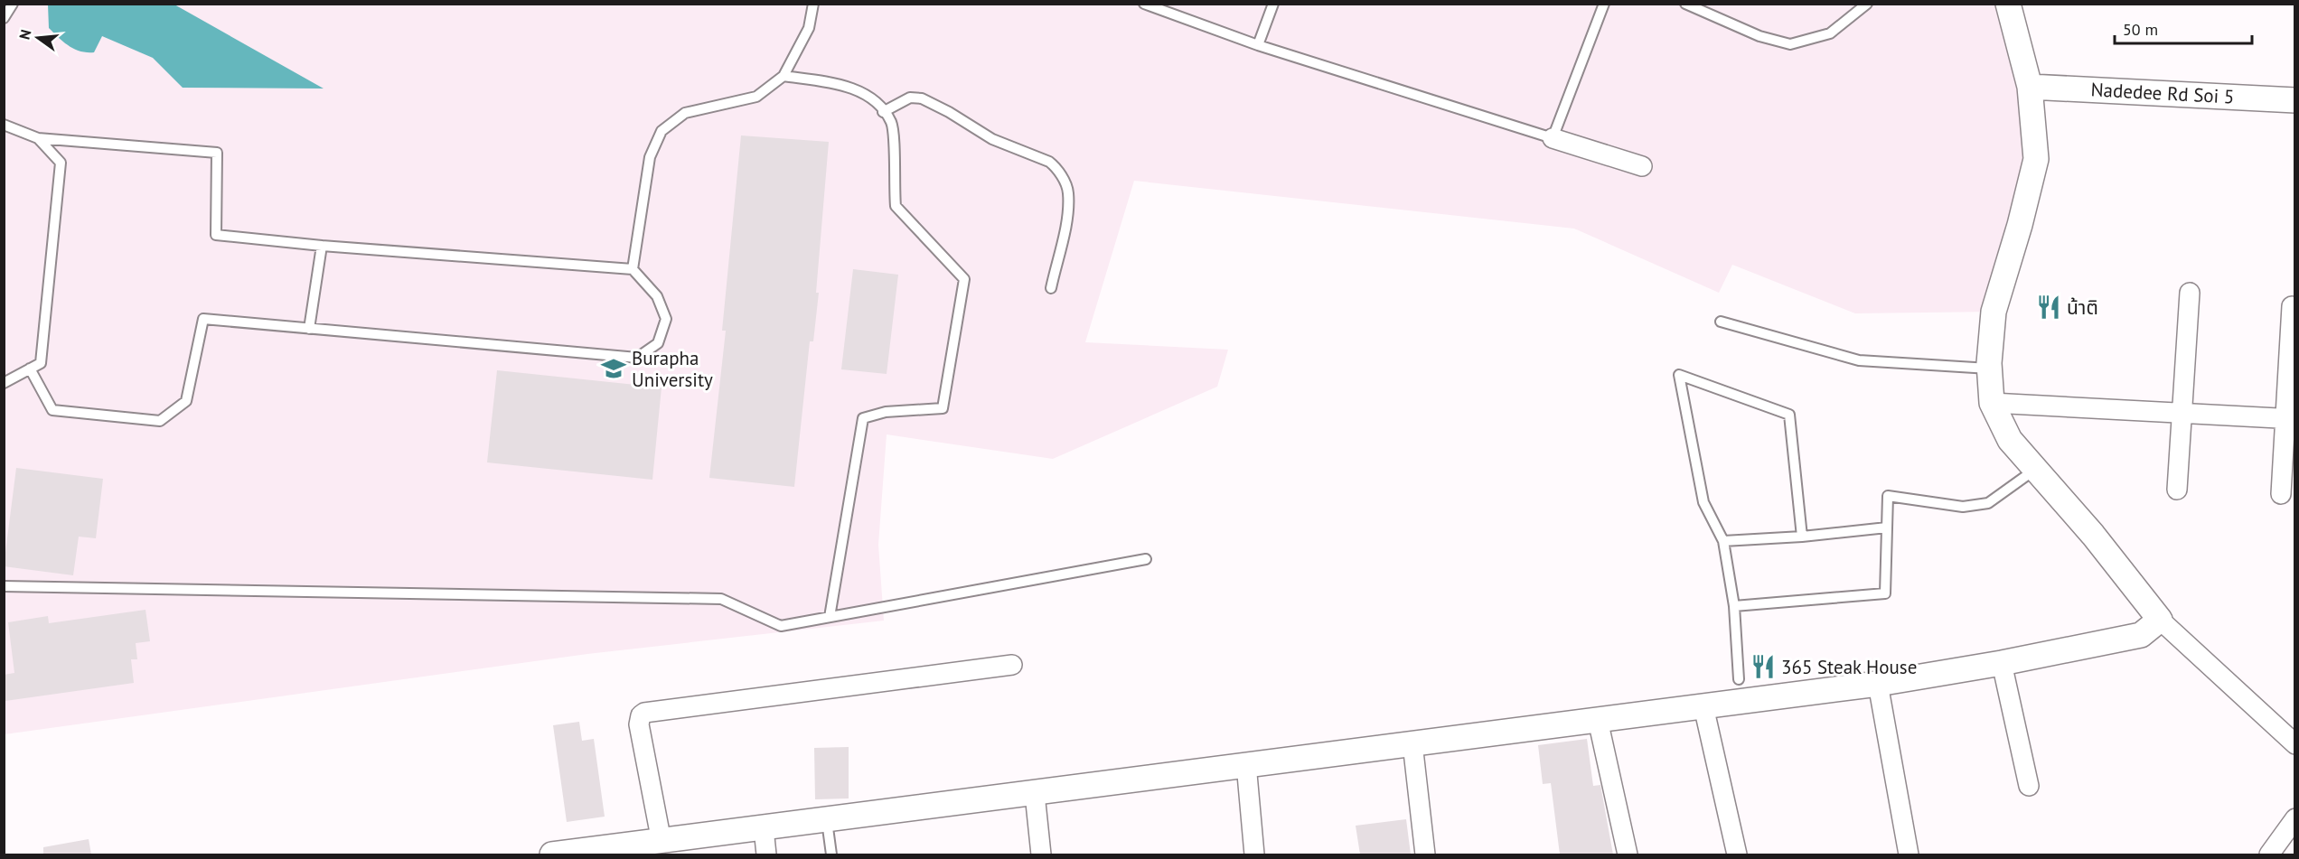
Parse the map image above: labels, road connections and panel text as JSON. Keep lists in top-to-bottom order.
{
  "streets": {
    "street": ["Nadedee Rd Soi 5"]
  },
  "places": {
    "restaurant": ["น้าติ", "365 Steak House"],
    "school or university": ["Burapha University"]
  },
  "scale_bar": "50 m",
  "north": "left"
}
